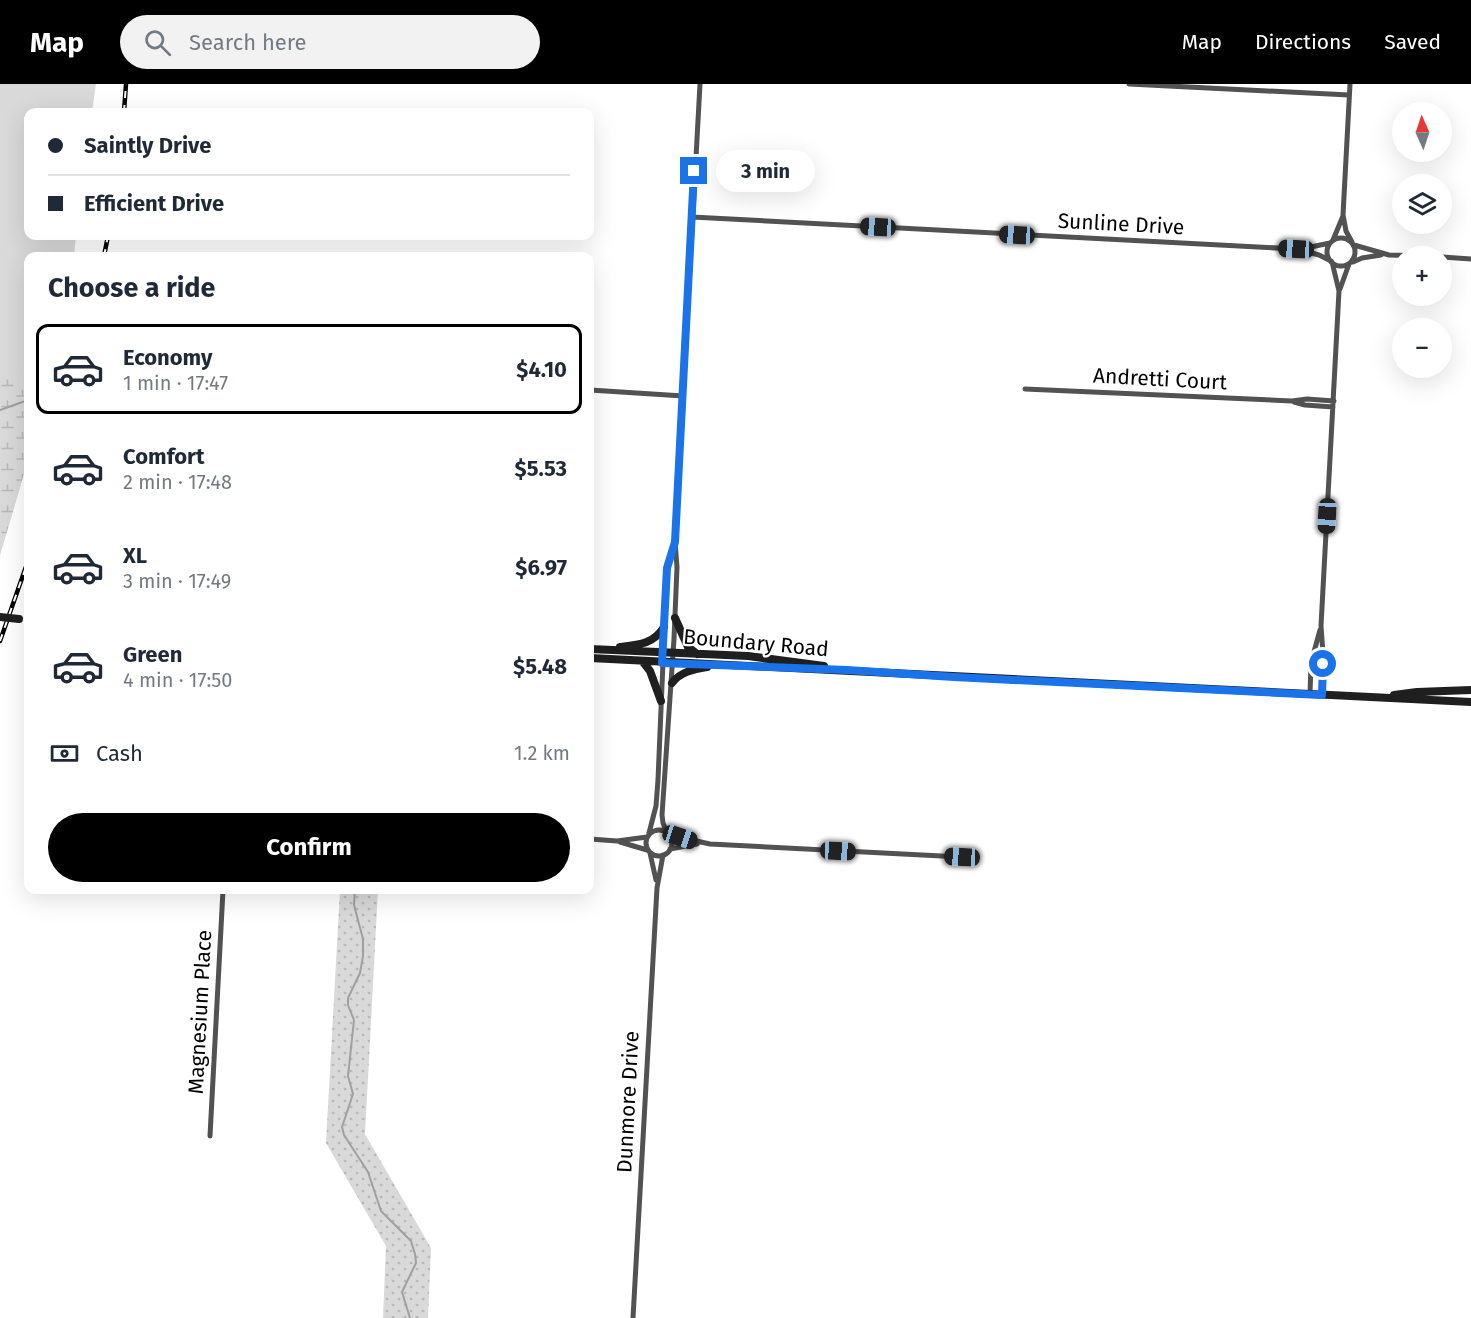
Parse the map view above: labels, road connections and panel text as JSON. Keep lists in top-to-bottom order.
{
  "streets": {
    "main road": ["Boundary Road"],
    "street": [
      "Sunline Drive",
      "Andretti Court",
      "Magnesium Place",
      "Dunmore Drive"
    ]
  },
  "north": "top",
  "page": {
    "header": "Map",
    "search": "Search here",
    "nav": ["Map", "Directions", "Saved"],
    "map_buttons": ["+", "−"],
    "banner": ["Saintly Drive", "Efficient Drive"],
    "bubble": "3 min",
    "heading": "Choose a ride",
    "list": [
      {
        "name": "Economy",
        "note": "1 min · 17:47",
        "value": "$4.10"
      },
      {
        "name": "Comfort",
        "note": "2 min · 17:48",
        "value": "$5.53"
      },
      {
        "name": "XL",
        "note": "3 min · 17:49",
        "value": "$6.97"
      },
      {
        "name": "Green",
        "note": "4 min · 17:50",
        "value": "$5.48"
      }
    ],
    "pay": ["Cash", "1.2 km"],
    "buttons": "Confirm"
  }
}
